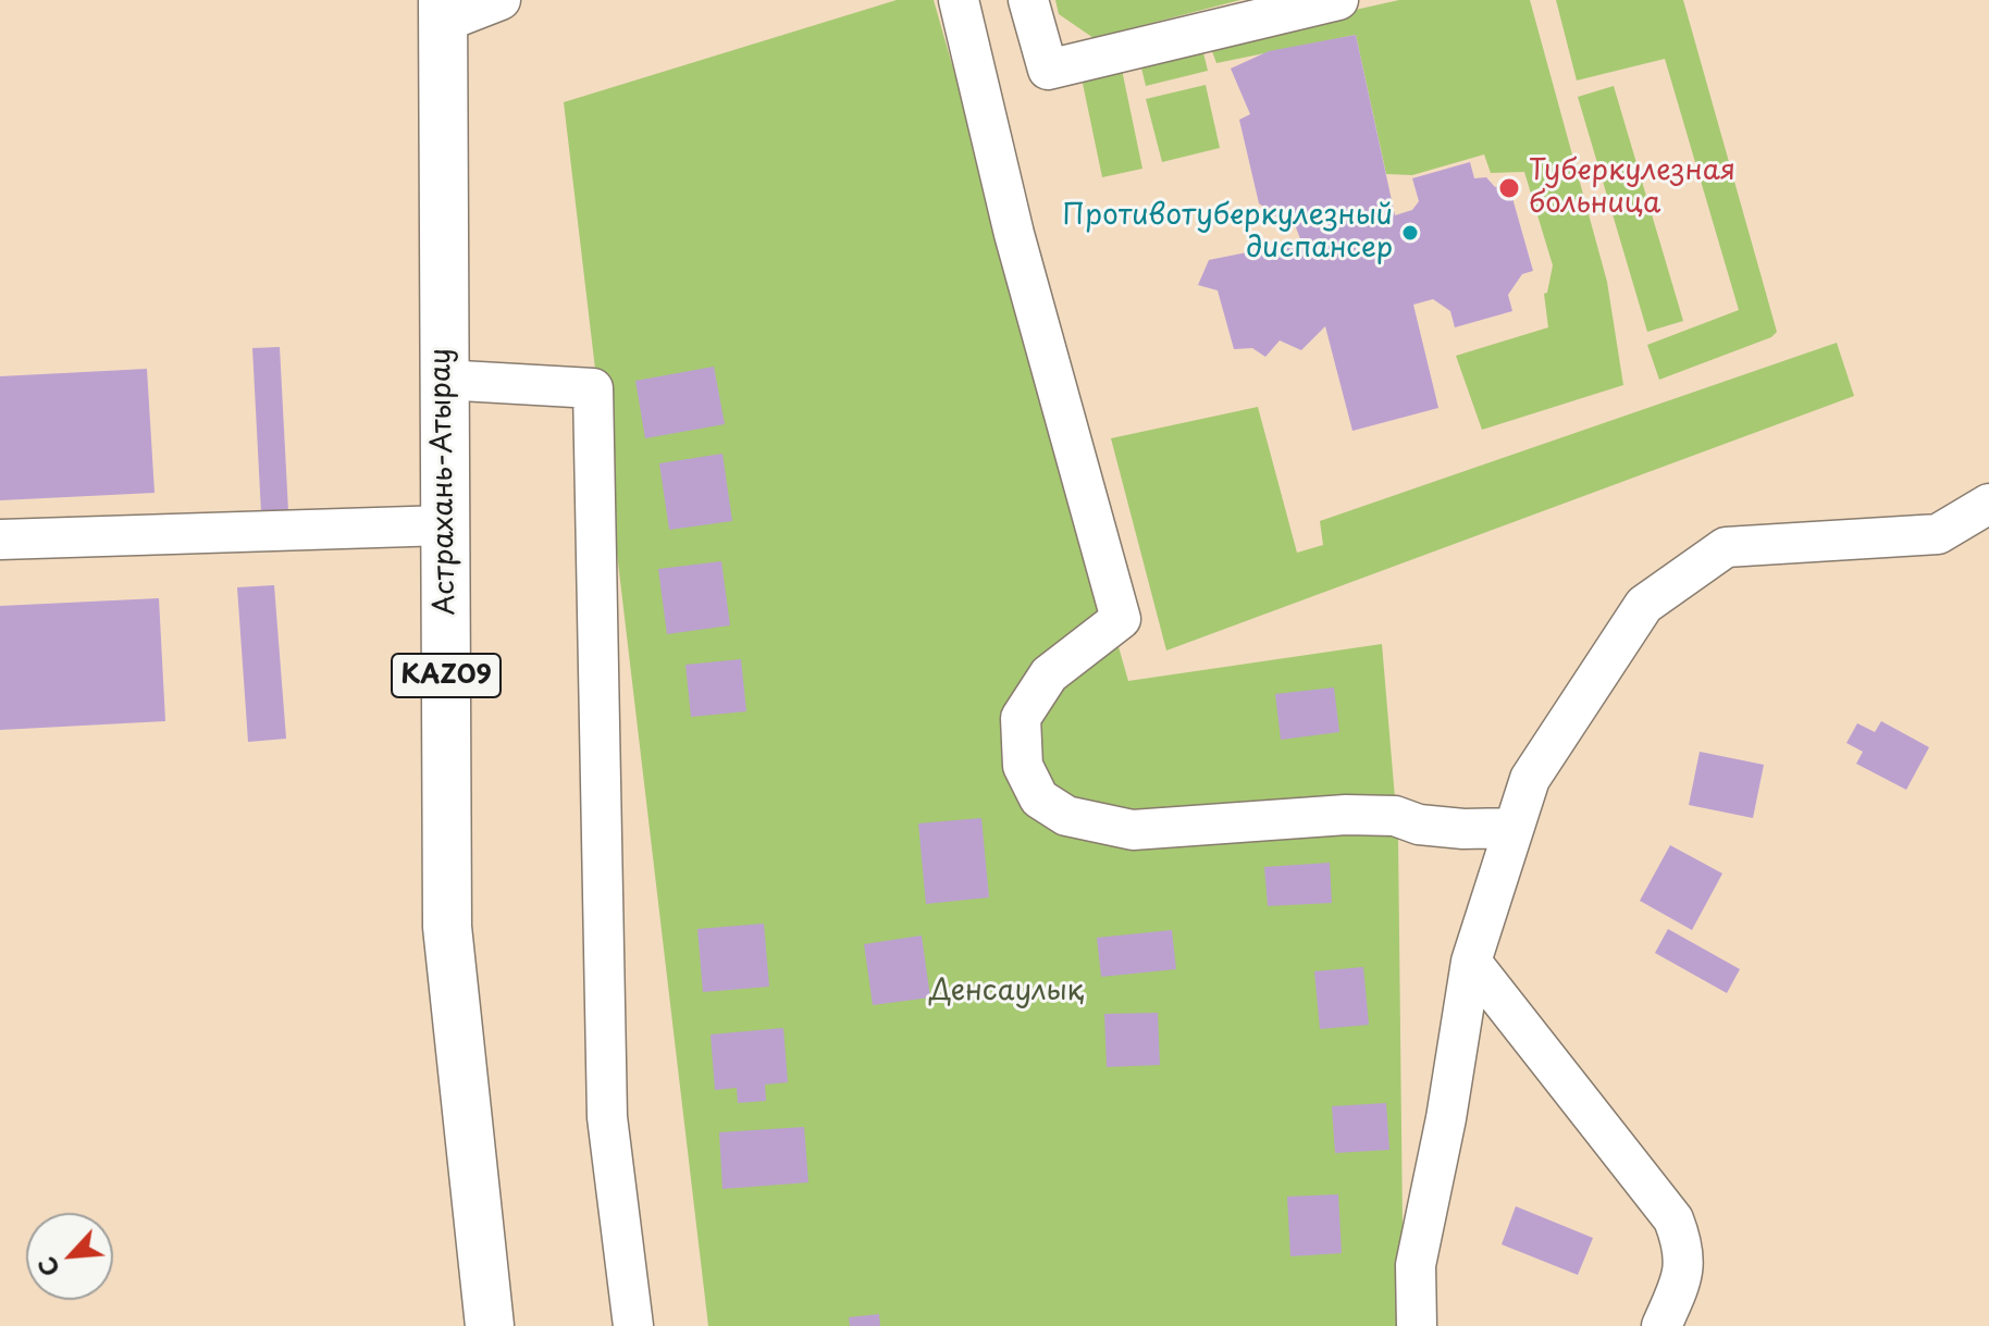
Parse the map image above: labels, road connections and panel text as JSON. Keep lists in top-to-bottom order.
{
  "streets": {
    "highway": ["Астрахань-Атырау", "KAZ09"]
  },
  "parks": ["Денсаулық"],
  "places": ["Туберкулезная больница", "Противотуберкулезный диспансер"],
  "north": "bottom left"
}
